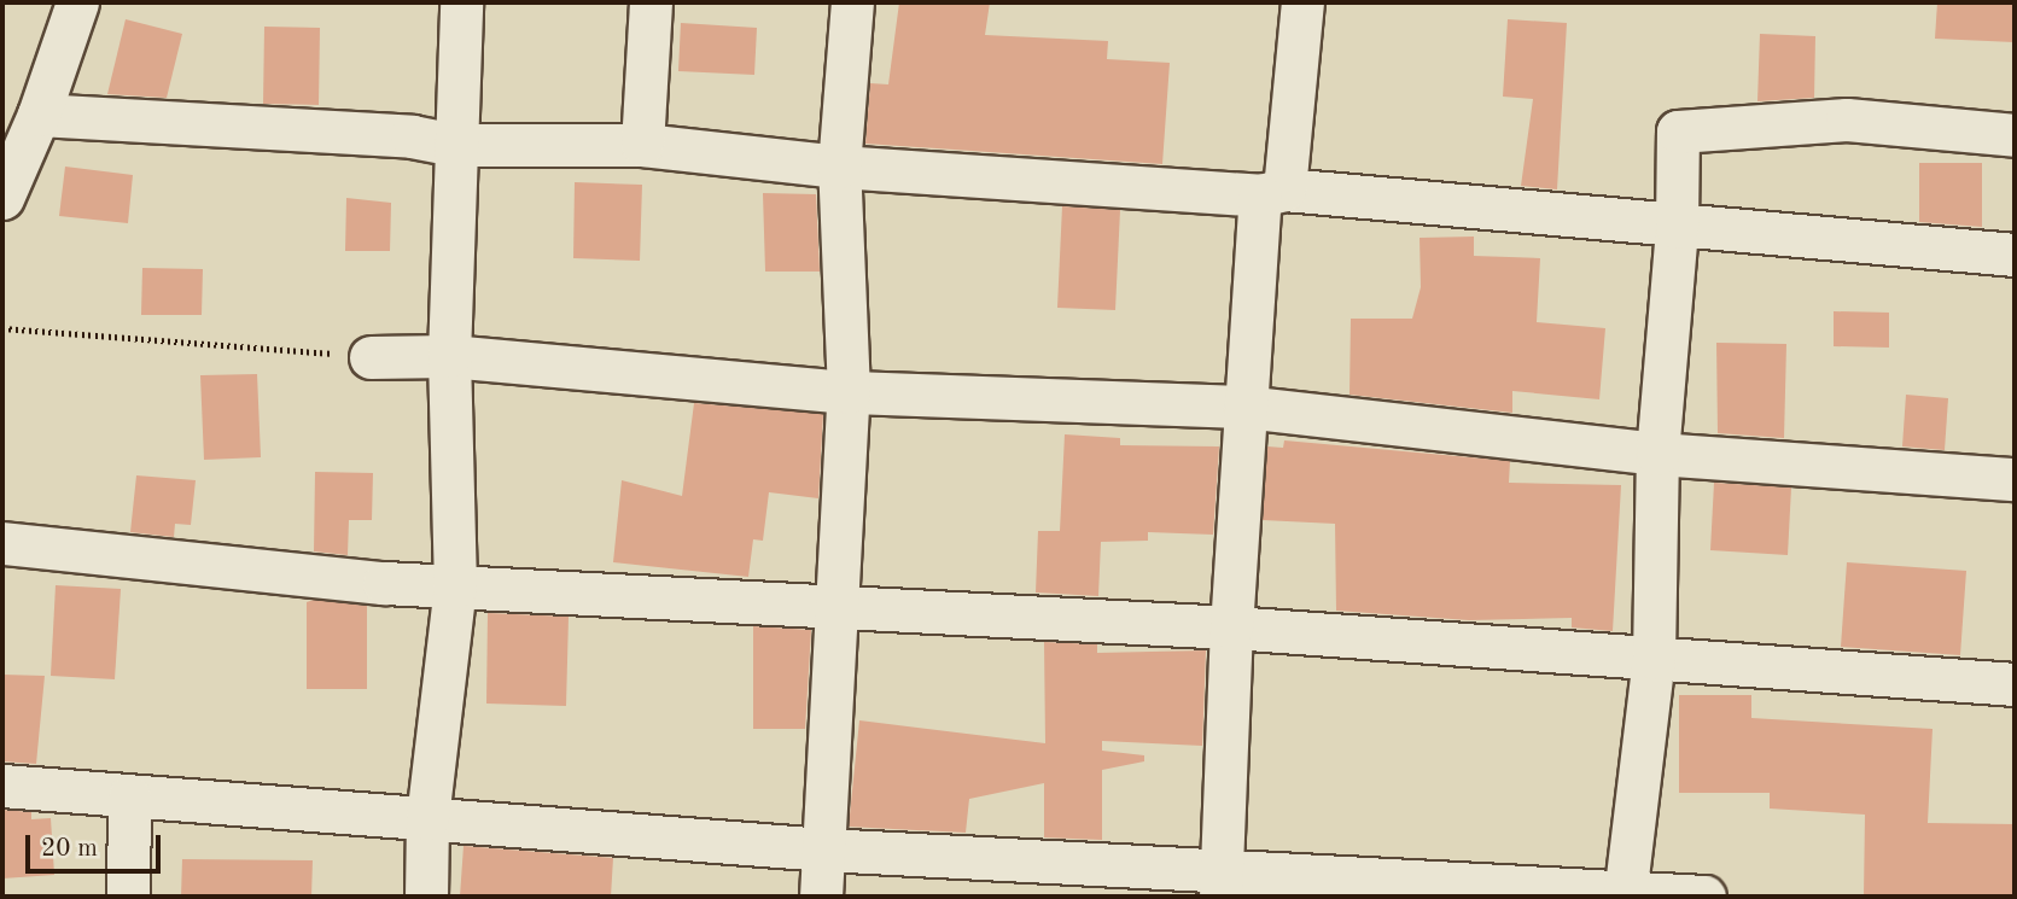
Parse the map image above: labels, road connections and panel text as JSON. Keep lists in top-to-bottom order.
{
  "scale_bar": "20 m"
}
